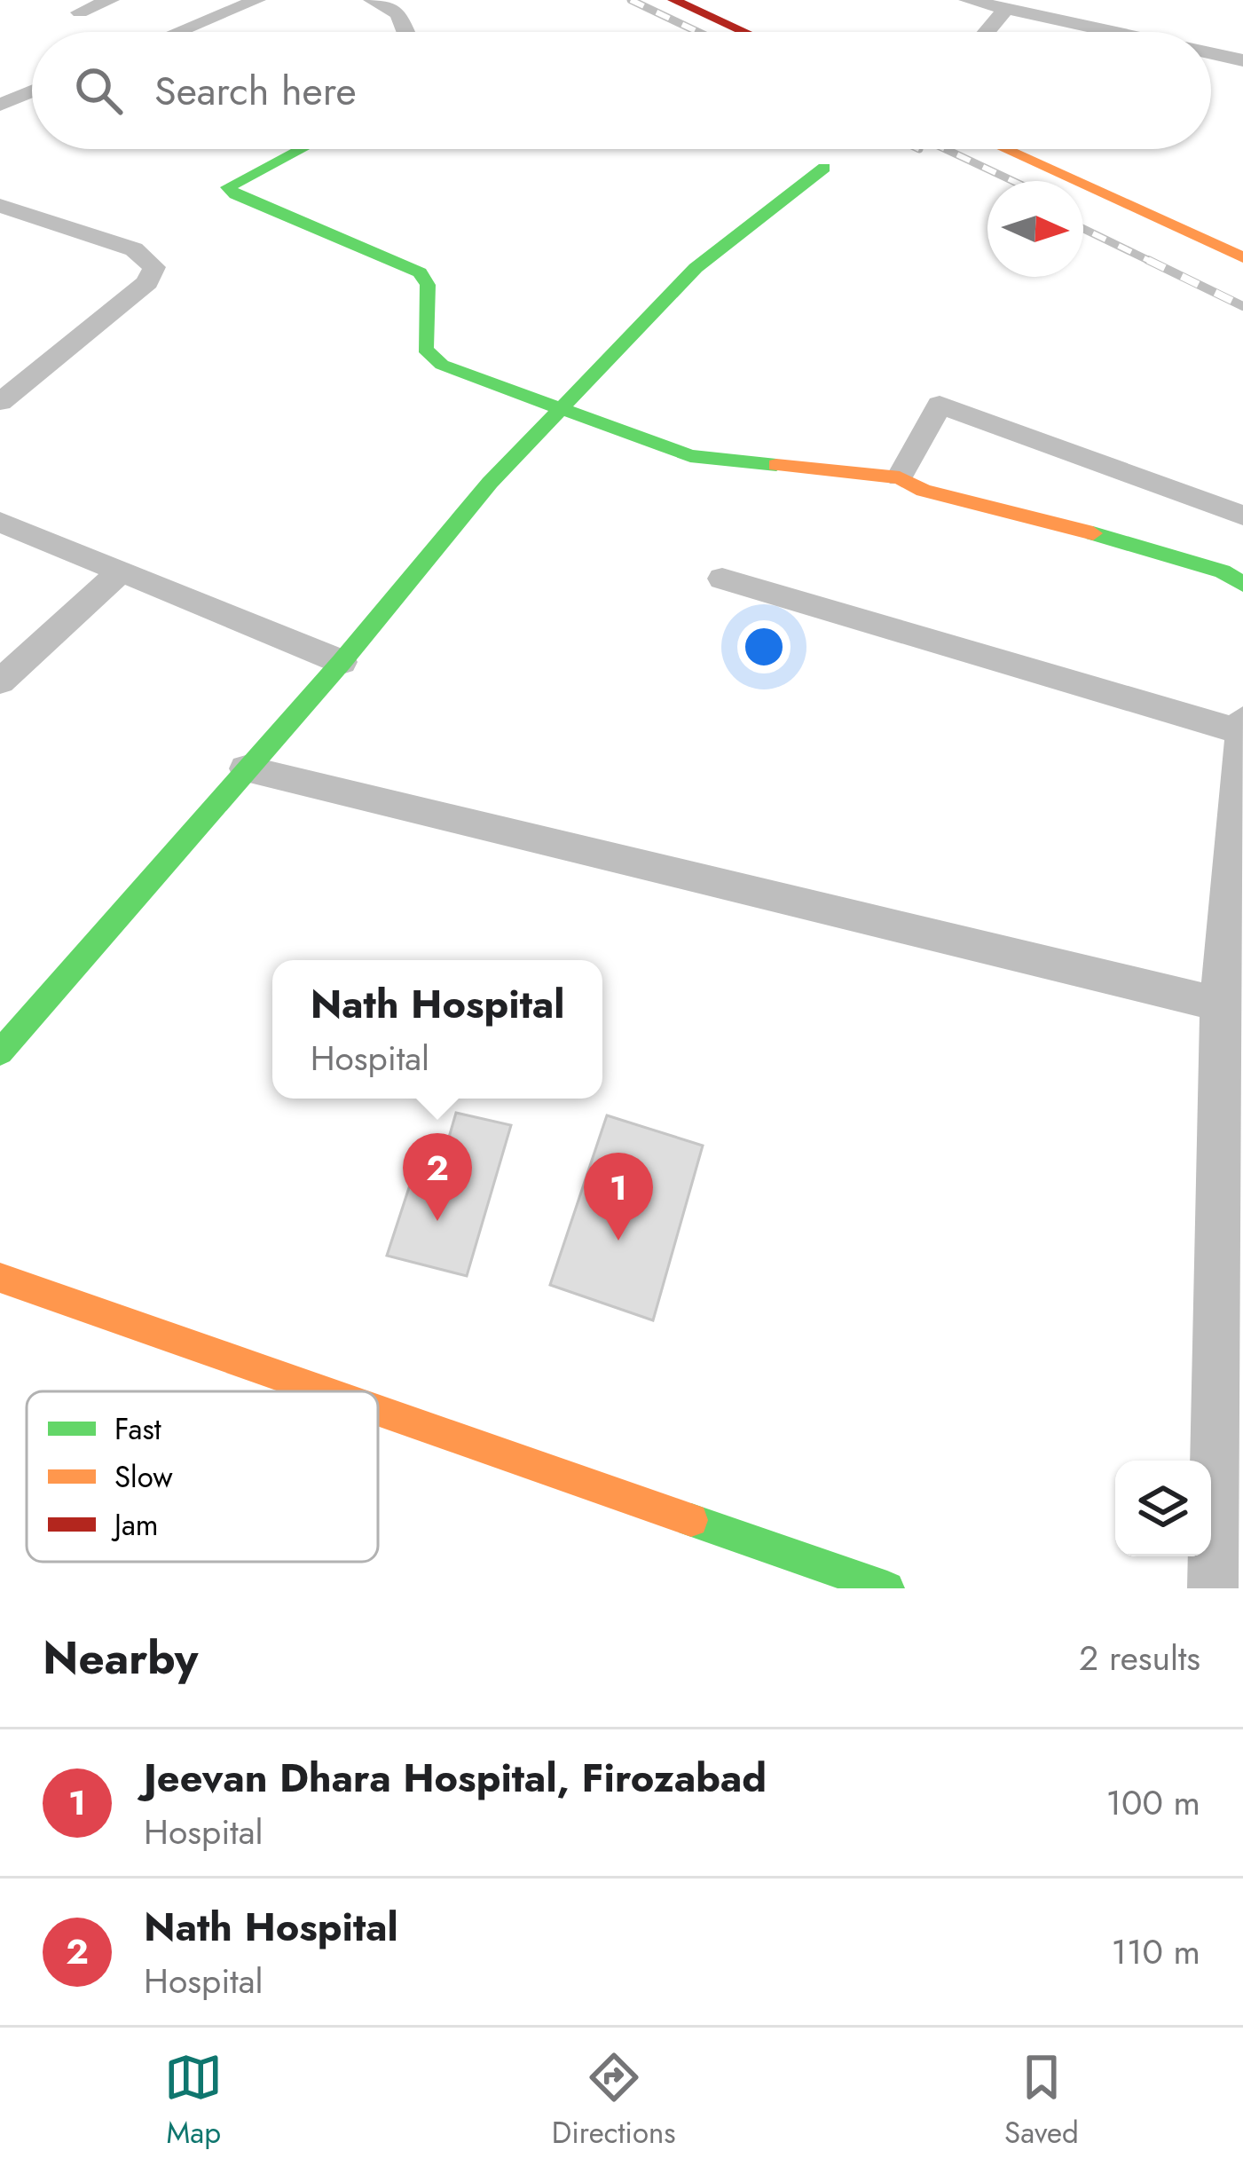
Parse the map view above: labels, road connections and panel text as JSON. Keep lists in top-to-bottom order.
{
  "legend": ["Fast", "Slow", "Jam"],
  "north": "right",
  "page": {
    "search": "Search here",
    "popup": ["Nath Hospital", "Hospital"],
    "pins": ["2", "1"],
    "heading": ["Nearby", "2 results"],
    "list": [
      {
        "mark": "1",
        "name": "Jeevan Dhara Hospital, Firozabad",
        "note": "Hospital",
        "value": "100 m"
      },
      {
        "mark": "2",
        "name": "Nath Hospital",
        "note": "Hospital",
        "value": "110 m"
      }
    ],
    "nav": ["Map", "Directions", "Saved"]
  }
}
